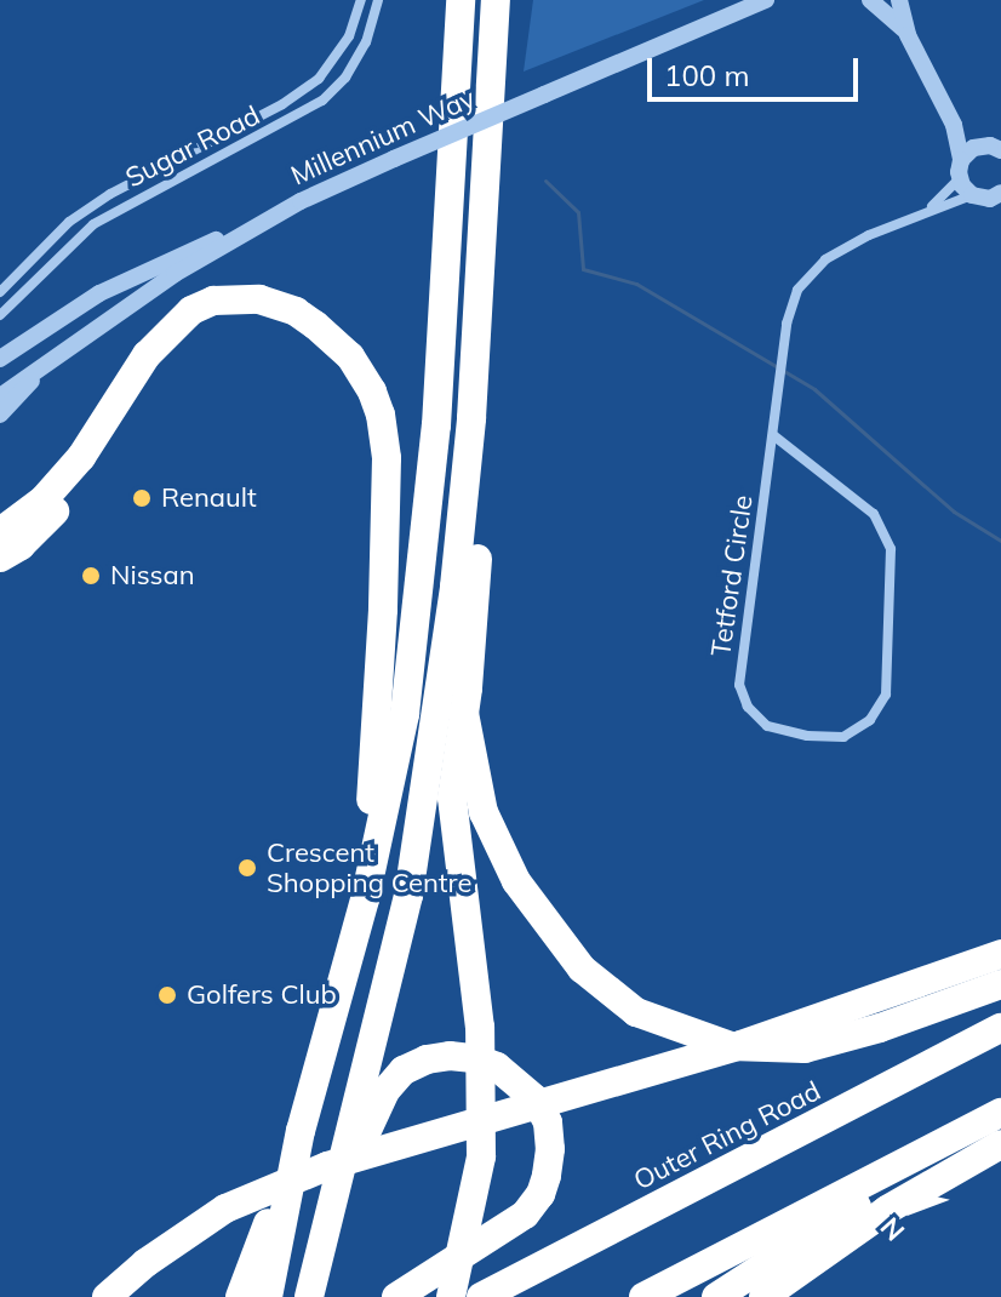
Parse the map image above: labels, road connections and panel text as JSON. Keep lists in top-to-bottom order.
{
  "streets": {
    "highway": ["Outer Ring Road"],
    "street": ["Millennium Way", "Sugar Road", "Tetford Circle"]
  },
  "places": [
    "Renault",
    "Nissan",
    "Crescent Shopping Centre",
    "Golfers Club"
  ],
  "scale_bar": "100 m",
  "north": "bottom left"
}
